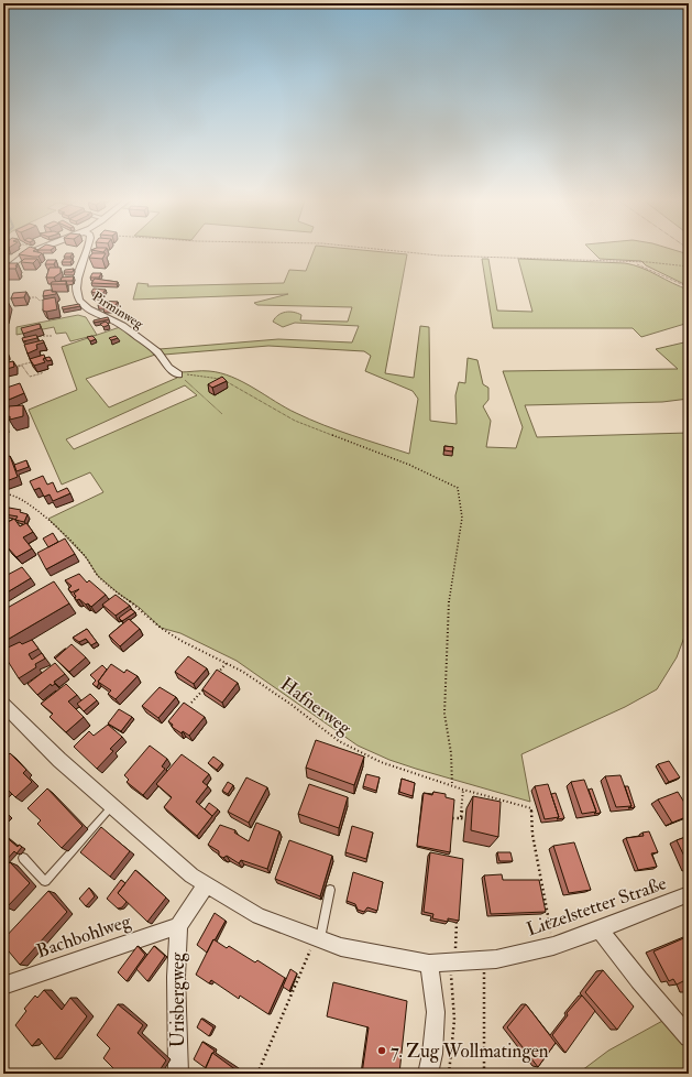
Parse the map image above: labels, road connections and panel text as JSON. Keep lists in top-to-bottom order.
{
  "streets": {
    "street": [
      "Pirminweg",
      "Litzelstetter Straße",
      "Bachbohlweg",
      "Urisbergweg"
    ],
    "path": ["Hafnerweg"]
  },
  "crossings": [
    ["Hafnerweg", "Litzelstetter Straße"],
    ["Bachbohlweg", "Urisbergweg"]
  ],
  "places": ["7. Zug Wollmatingen"]
}
